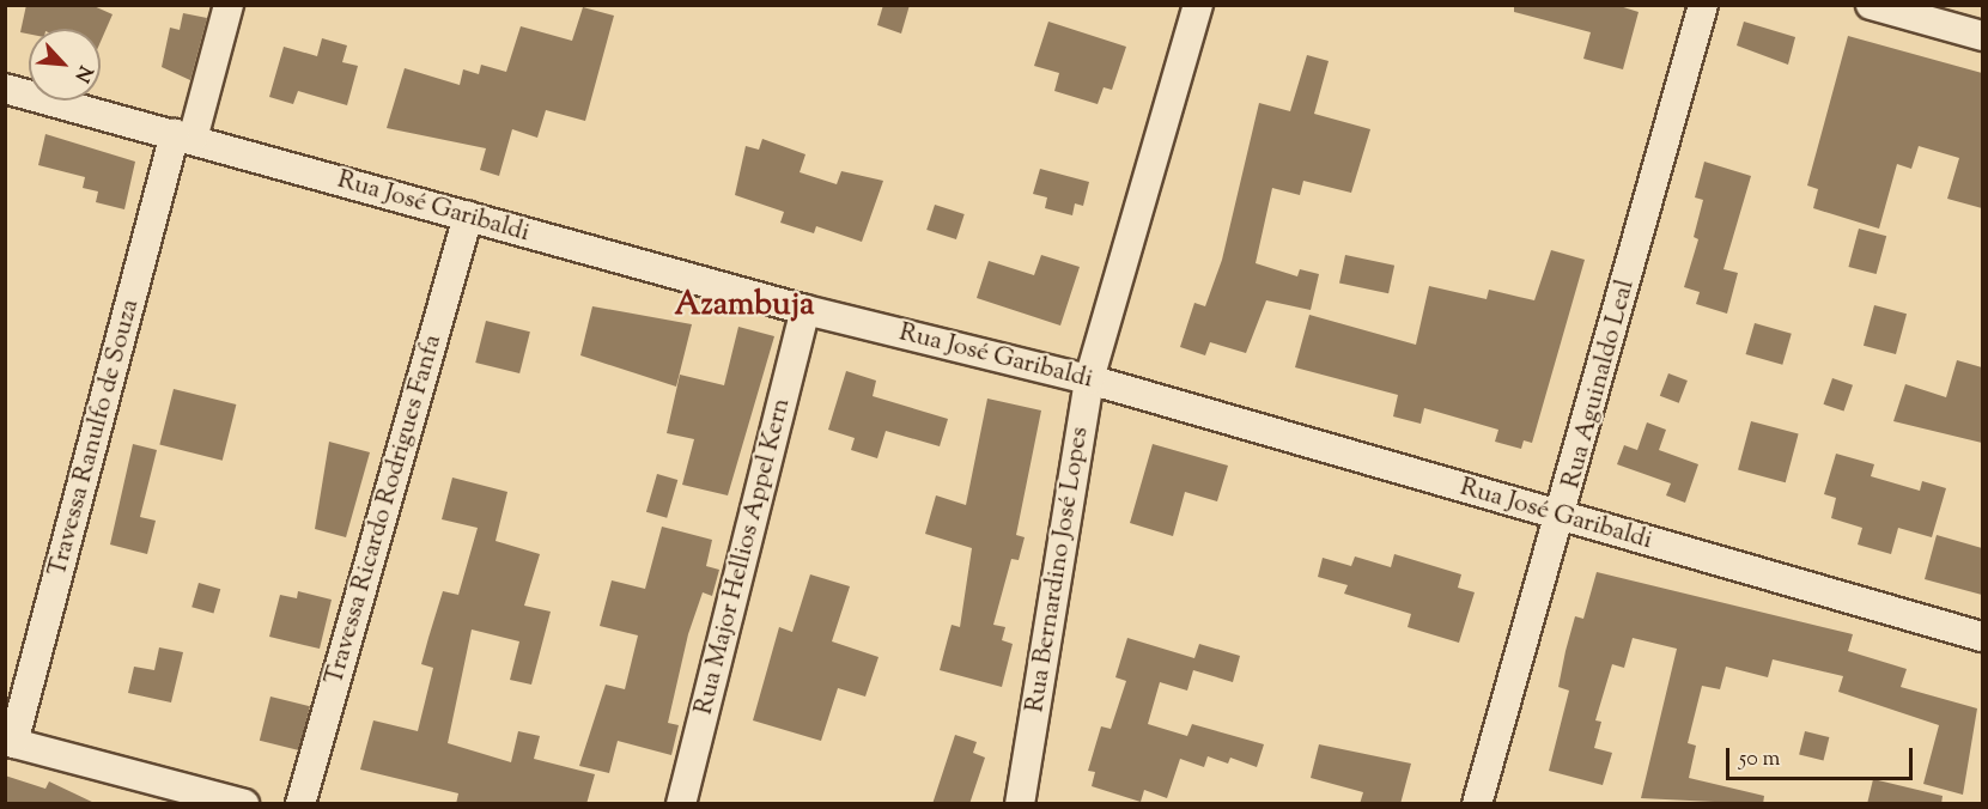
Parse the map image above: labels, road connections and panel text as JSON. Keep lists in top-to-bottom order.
{
  "streets": {
    "street": [
      "Rua José Garibaldi",
      "Rua Aguinaldo Leal",
      "Travessa Ranulfo de Souza",
      "Travessa Ricardo Rodrigues Fanfa",
      "Rua Major Hellios Appel Kern",
      "Rua Bernardino José Lopes"
    ]
  },
  "crossings": [
    ["Rua José Garibaldi", "Rua Aguinaldo Leal"],
    ["Rua José Garibaldi", "Travessa Ranulfo de Souza"],
    ["Rua José Garibaldi", "Travessa Ricardo Rodrigues Fanfa"],
    ["Rua José Garibaldi", "Rua Major Hellios Appel Kern"],
    ["Rua José Garibaldi", "Rua Bernardino José Lopes"]
  ],
  "districts": ["Azambuja"],
  "scale_bar": "50 m",
  "north": "bottom right"
}
